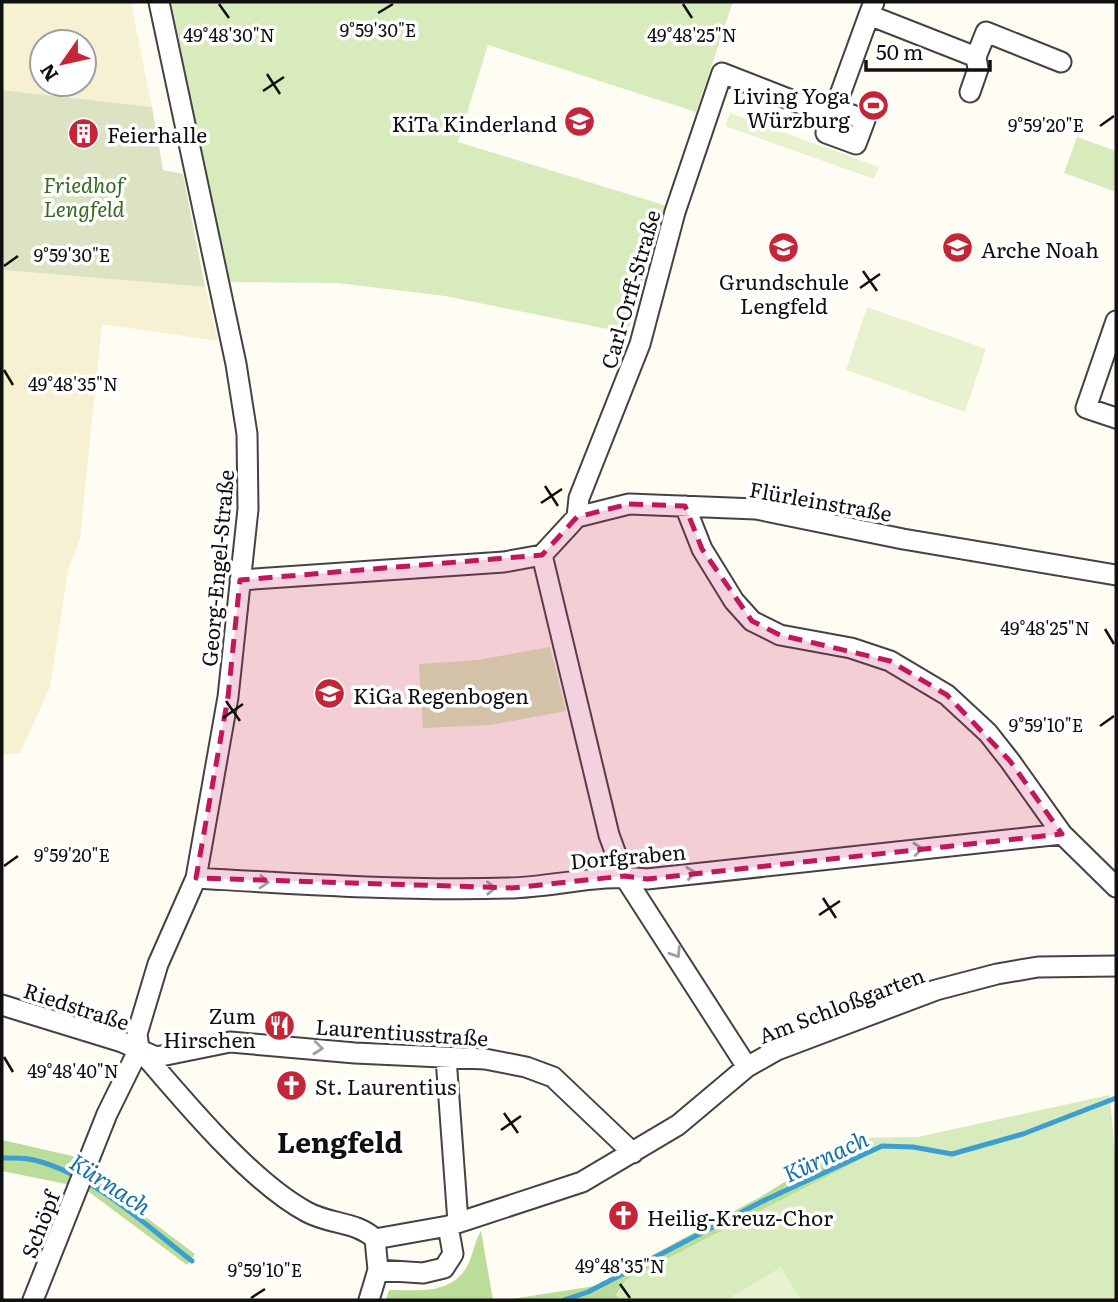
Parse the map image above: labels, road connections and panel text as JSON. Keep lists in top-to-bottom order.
{
  "streets": {
    "street": [
      "Carl-Orff-Straße",
      "Flürleinstraße",
      "Georg-Engel-Straße",
      "Dorfgraben",
      "Am Schloßgarten",
      "Riedstraße",
      "Laurentiusstraße",
      "Schöpf"
    ]
  },
  "crossings": [
    ["Carl-Orff-Straße", "Flürleinstraße"],
    ["Georg-Engel-Straße", "Dorfgraben"],
    ["Georg-Engel-Straße", "Riedstraße"],
    ["Georg-Engel-Straße", "Laurentiusstraße"],
    ["Georg-Engel-Straße", "Schöpf"],
    ["Am Schloßgarten", "Laurentiusstraße"],
    ["Riedstraße", "Laurentiusstraße"],
    ["Riedstraße", "Schöpf"],
    ["Laurentiusstraße", "Schöpf"]
  ],
  "one_way": ["Dorfgraben", "Laurentiusstraße"],
  "districts": ["Lengfeld"],
  "water": ["Kürnach"],
  "parks": ["Friedhof Lengfeld"],
  "places": {
    "sports": ["Living Yoga Würzburg"],
    "school or university": [
      "KiTa Kinderland",
      "Grundschule Lengfeld",
      "Arche Noah",
      "KiGa Regenbogen"
    ],
    "building": ["Feierhalle"],
    "restaurant": ["Zum Hirschen"],
    "church": ["St. Laurentius", "Heilig-Kreuz-Chor"]
  },
  "scale_bar": "50 m",
  "north": "bottom left",
  "coordinates": [
    "9°59'30\"E",
    "49°48'30\"N",
    "49°48'25\"N",
    "9°59'20\"E",
    "49°48'35\"N",
    "9°59'10\"E",
    "49°48'40\"N"
  ]
}
